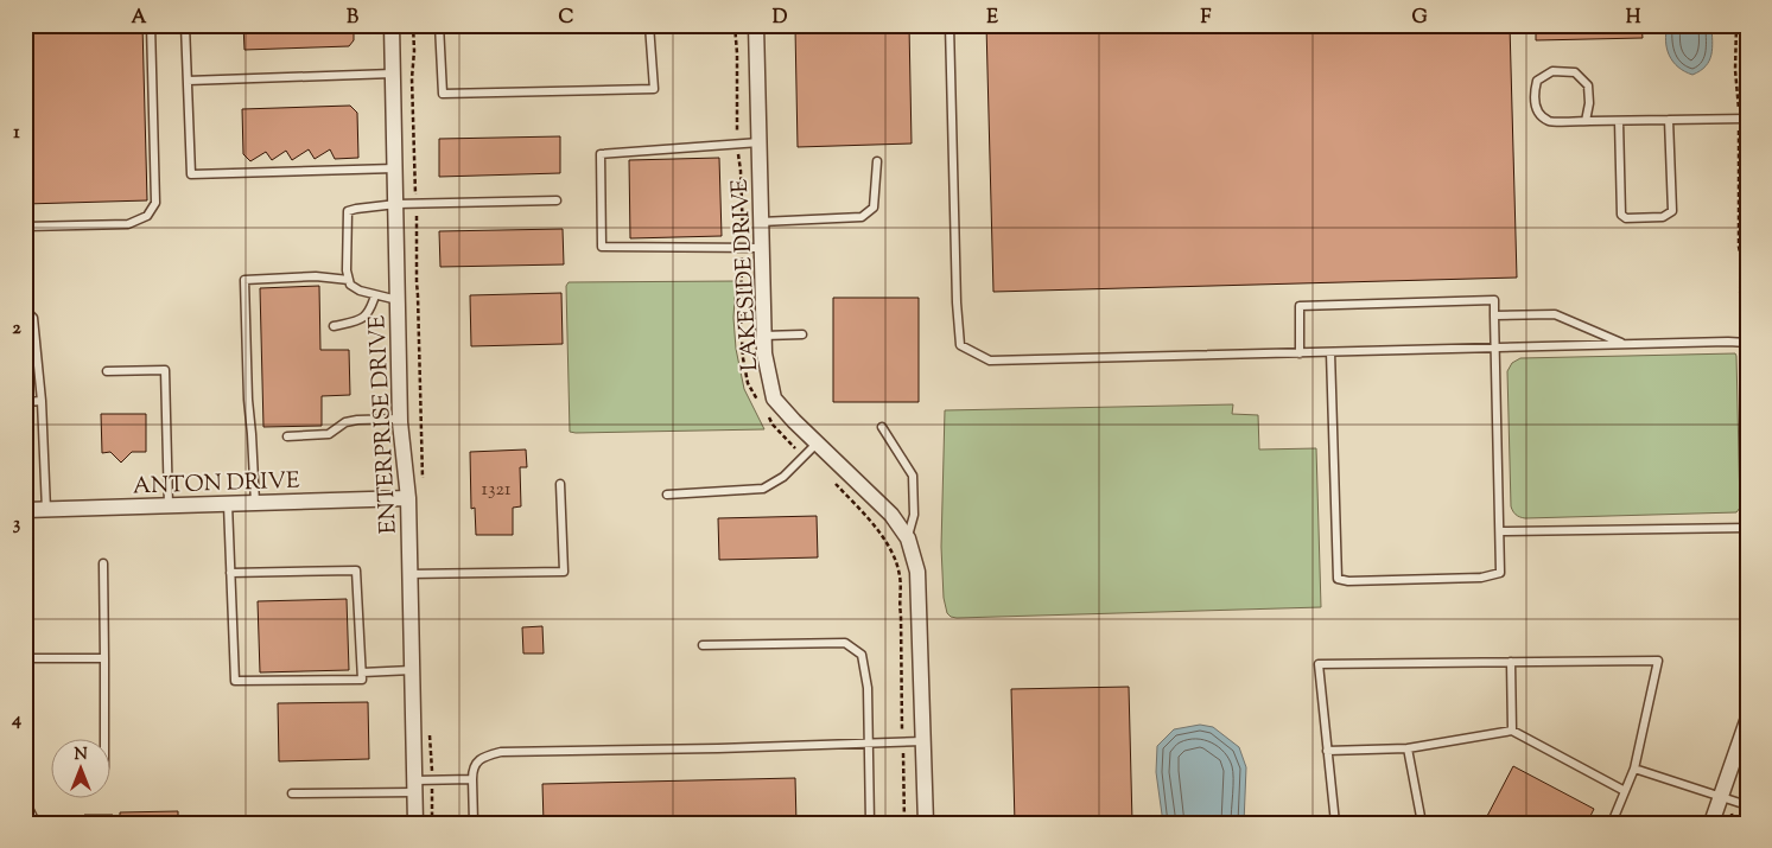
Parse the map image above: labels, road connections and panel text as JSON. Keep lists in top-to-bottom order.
{
  "streets": {
    "street": ["LAKESIDE DRIVE", "ENTERPRISE DRIVE", "ANTON DRIVE"]
  },
  "crossings": [
    ["ENTERPRISE DRIVE", "ANTON DRIVE"]
  ],
  "house_numbers": ["1321"],
  "north": "top",
  "grid": {
    "columns": [
      "A",
      "B",
      "C",
      "D",
      "E",
      "F",
      "G",
      "H"
    ],
    "rows": [
      "1",
      "2",
      "3",
      "4"
    ]
  }
}
